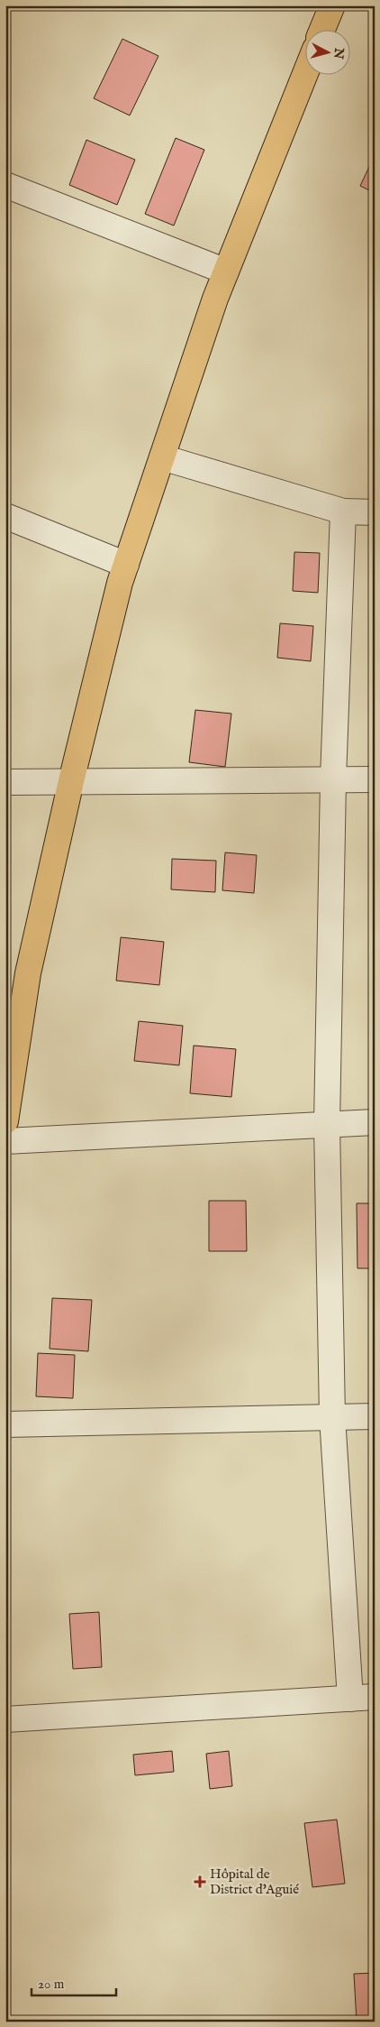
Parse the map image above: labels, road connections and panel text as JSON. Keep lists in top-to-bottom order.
{
  "places": {
    "health": ["Hôpital de District d'Aguié"]
  },
  "scale_bar": "20 m",
  "north": "right"
}
